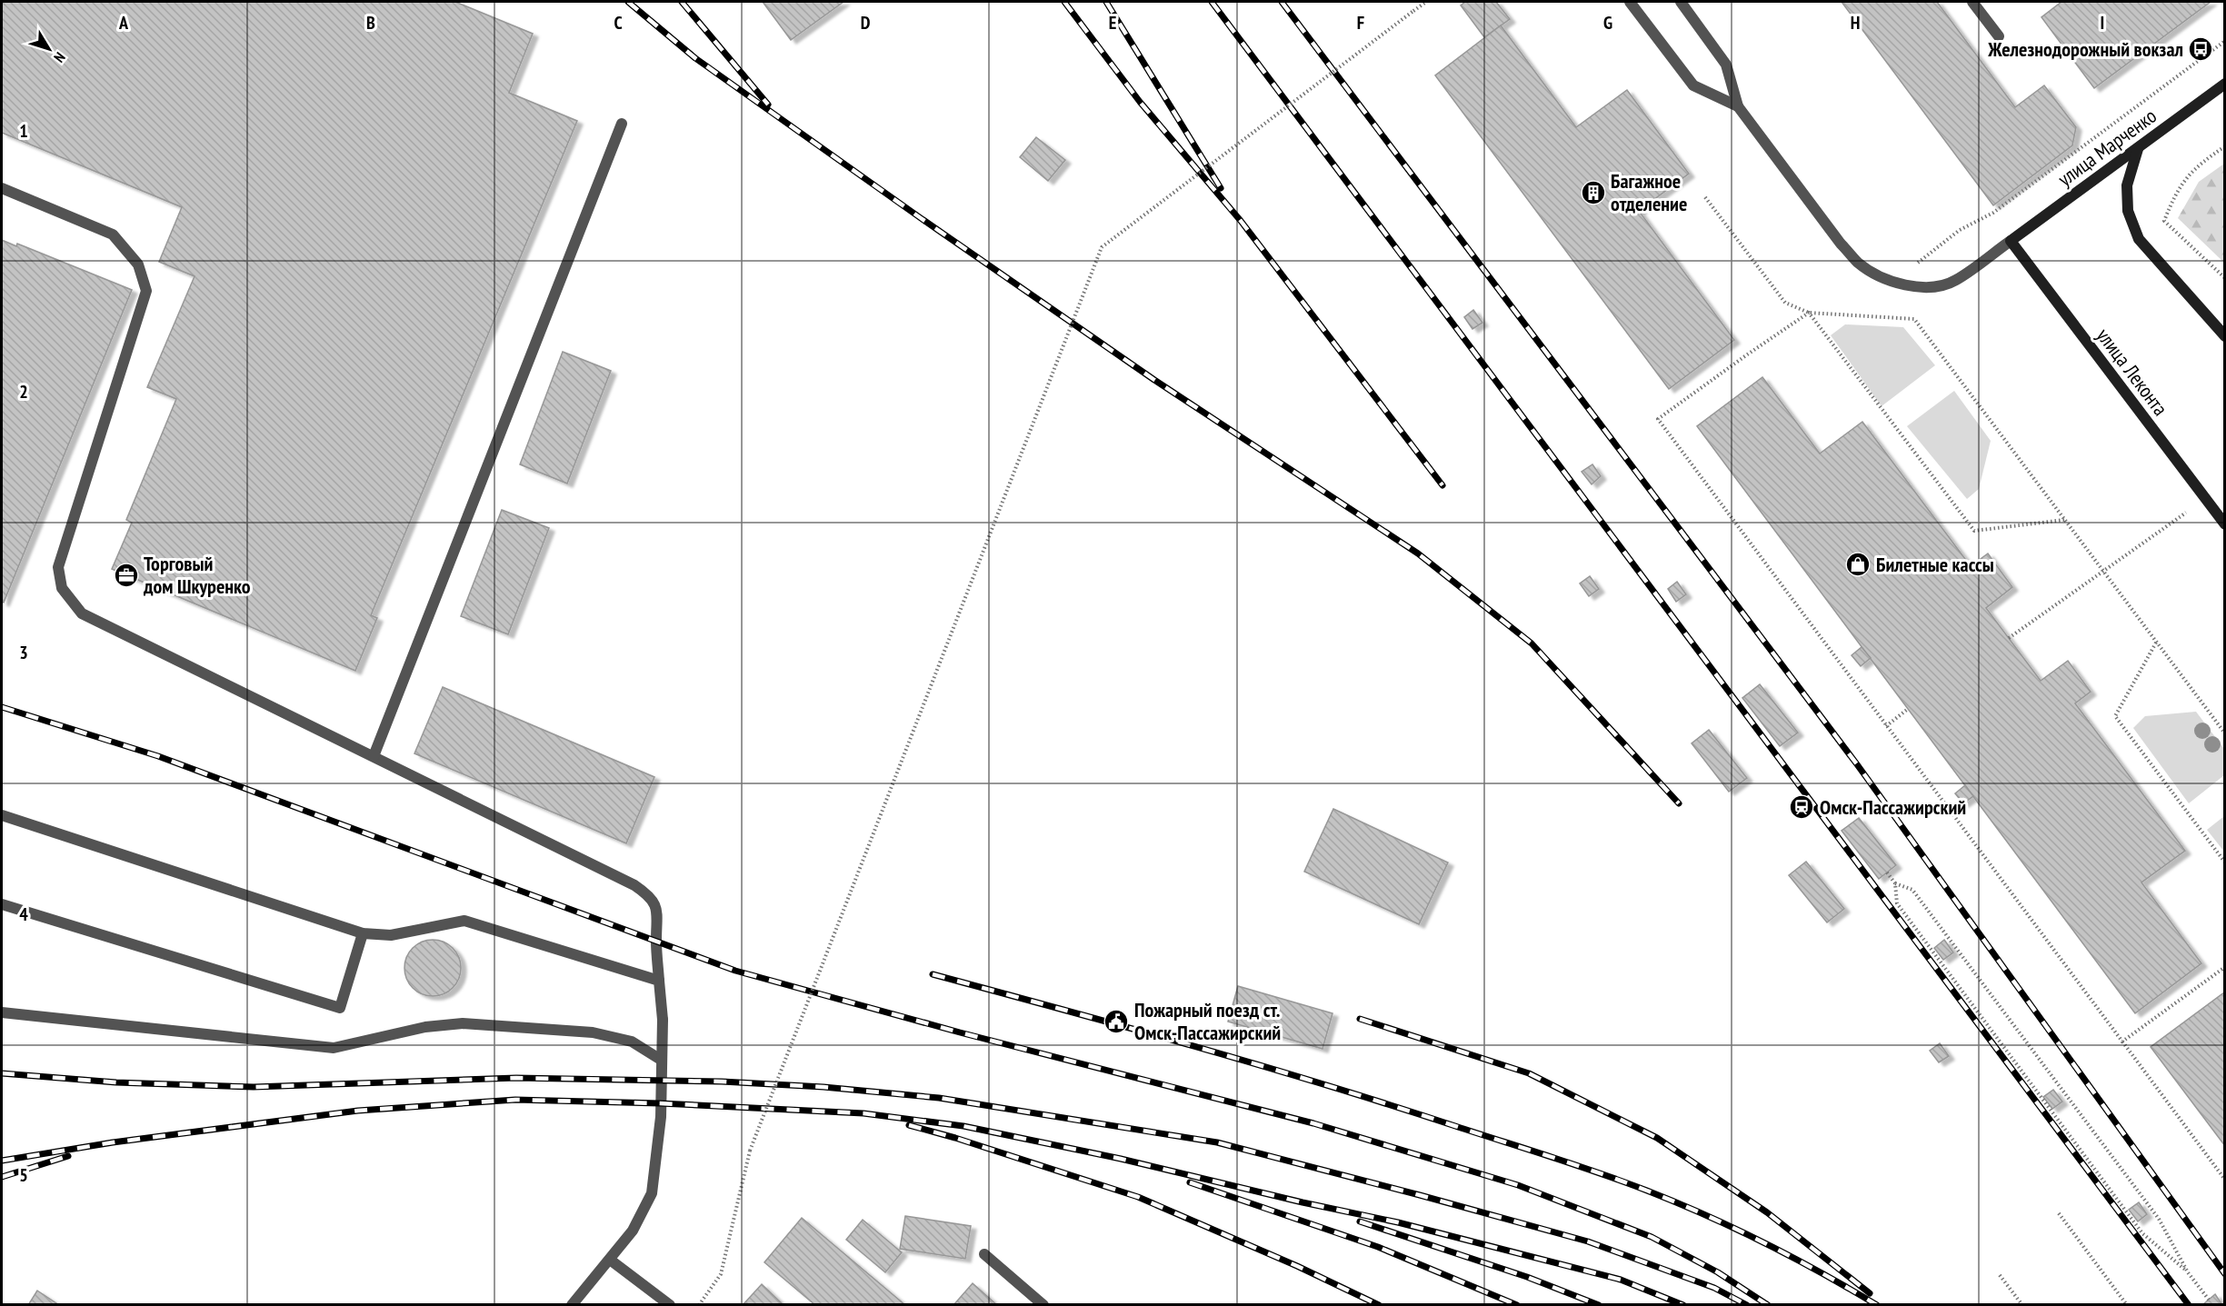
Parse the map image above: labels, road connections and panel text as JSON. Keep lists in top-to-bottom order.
{
  "streets": {
    "street": ["улица Марченко", "улица Леконта"]
  },
  "crossings": [
    ["улица Марченко", "улица Леконта"]
  ],
  "places": {
    "bus stop": ["Железнодорожный вокзал"],
    "building": ["Багажное отделение"],
    "shop": ["Билетные кассы"],
    "office": ["Торговый дом Шкуренко"],
    "station": ["Омск-Пассажирский"],
    "public building": ["Пожарный поезд ст. Омск-Пассажирский"]
  },
  "north": "bottom right",
  "grid": {
    "columns": [
      "A",
      "B",
      "C",
      "D",
      "E",
      "F",
      "G",
      "H",
      "I"
    ],
    "rows": [
      "1",
      "2",
      "3",
      "4",
      "5"
    ]
  }
}
